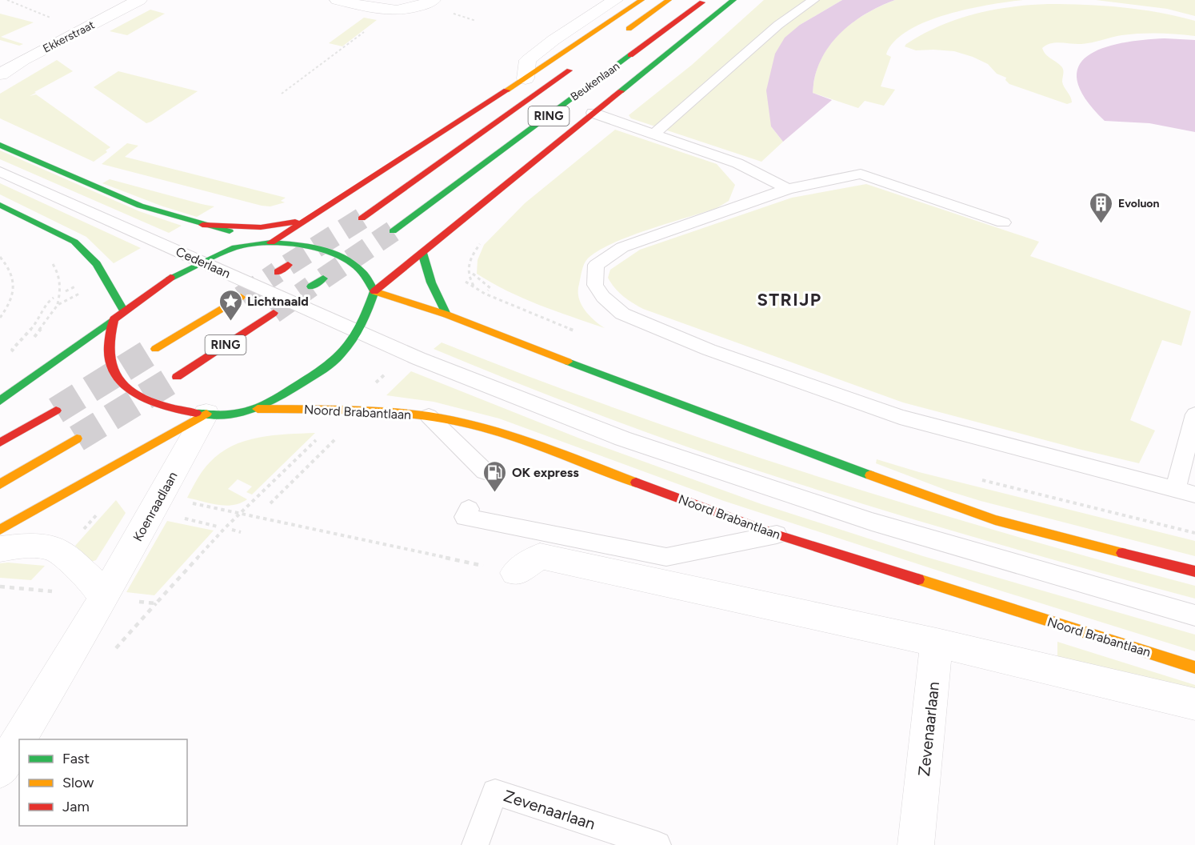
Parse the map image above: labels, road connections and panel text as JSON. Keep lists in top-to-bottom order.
{
  "streets": {
    "main road": ["Beukenlaan", "RING", "Noord Brabantlaan"],
    "street": ["Ekkerstraat", "Koenraadlaan", "Zevenaarlaan"],
    "lane": ["Cederlaan"]
  },
  "districts": ["STRIJP"],
  "places": {
    "building": ["Evoluon"],
    "place": ["Lichtnaald"],
    "fuel station": ["OK express"]
  },
  "legend": ["Fast", "Slow", "Jam"]
}
